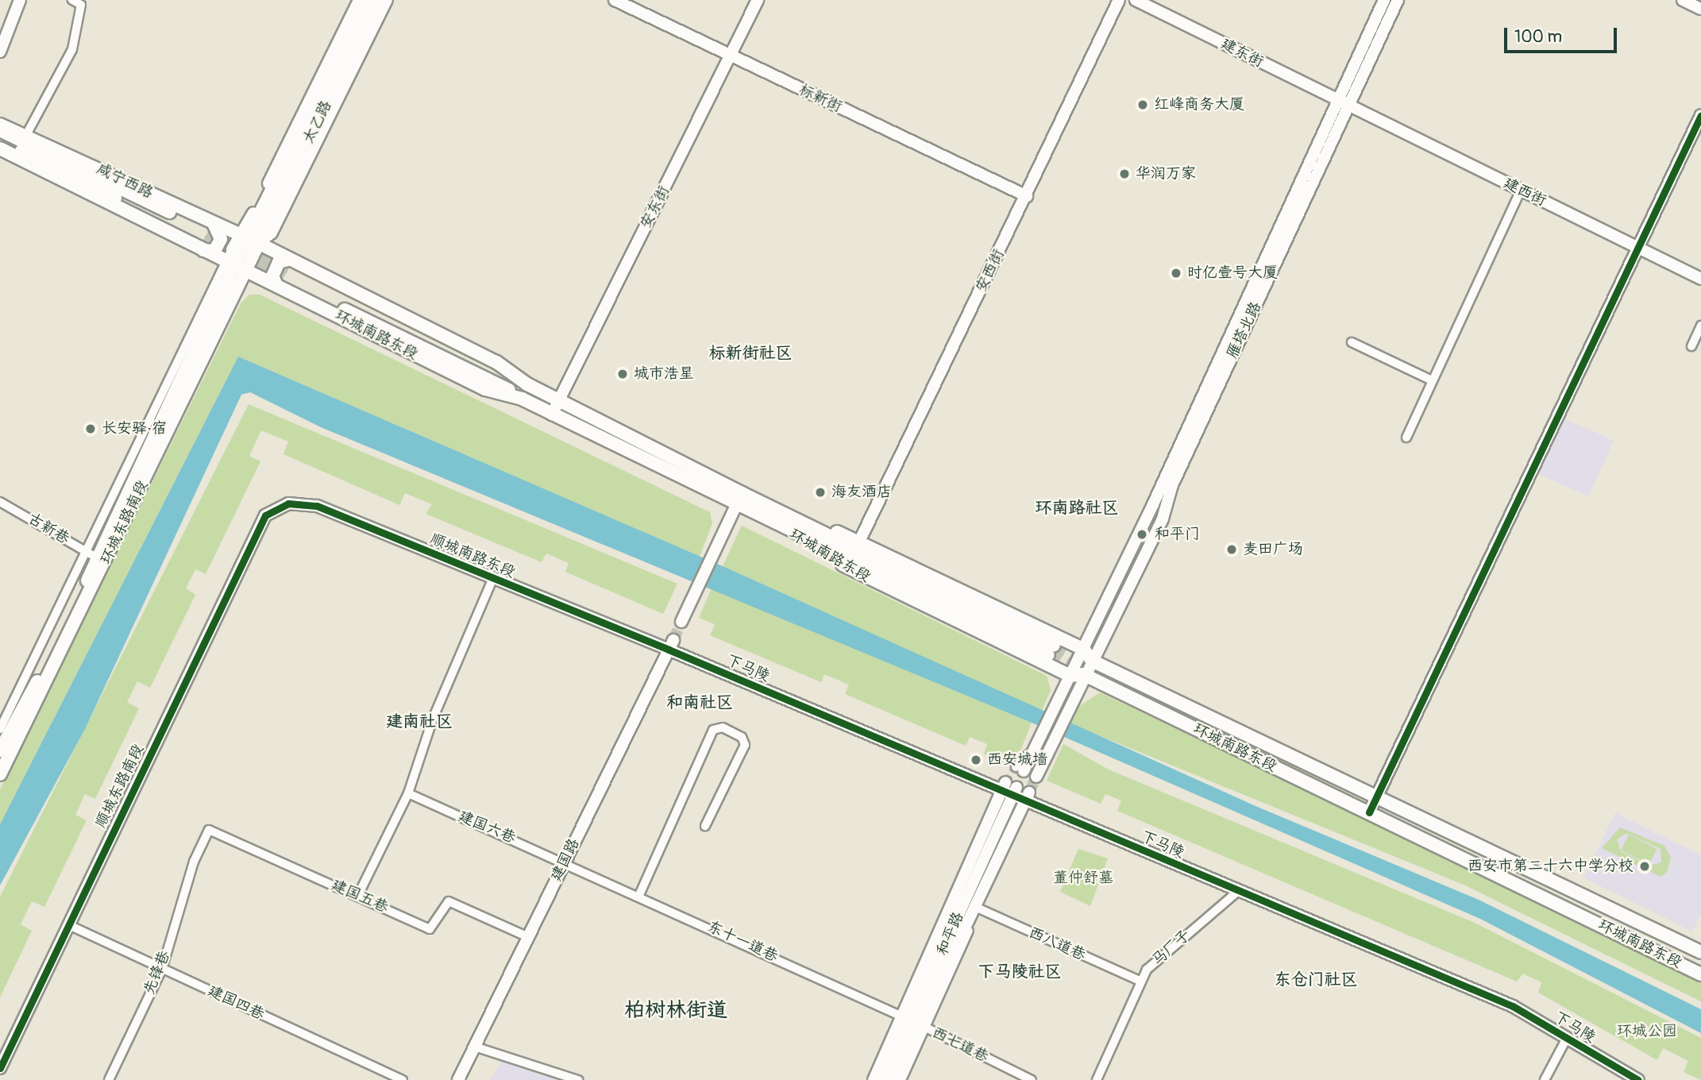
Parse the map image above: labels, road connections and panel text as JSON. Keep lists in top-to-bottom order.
{
  "streets": {
    "main road": [
      "太乙路",
      "咸宁西路",
      "环城南路东段",
      "环城东路南段"
    ],
    "street": [
      "建东街",
      "标新街",
      "建西街",
      "安东街",
      "安西街",
      "雁塔北路",
      "古新巷",
      "顺城南路东段",
      "下马陵",
      "顺城东路南段",
      "建国六巷",
      "建国路",
      "建国五巷",
      "和平路",
      "东十一道巷",
      "西八道巷",
      "马厂子",
      "先锋巷",
      "建国四巷",
      "西七道巷"
    ]
  },
  "crossings": [
    ["建东街", "建西街"],
    ["建东街", "雁塔北路"],
    ["标新街", "安东街"],
    ["标新街", "安西街"],
    ["太乙路", "咸宁西路"],
    ["太乙路", "环城南路东段"],
    ["咸宁西路", "环城南路东段"],
    ["咸宁西路", "环城东路南段"],
    ["建西街", "雁塔北路"],
    ["安东街", "环城南路东段"],
    ["安西街", "环城南路东段"],
    ["雁塔北路", "环城南路东段"],
    ["环城南路东段", "环城东路南段"],
    ["环城东路南段", "古新巷"],
    ["顺城南路东段", "下马陵"],
    ["顺城南路东段", "顺城东路南段"],
    ["顺城南路东段", "建国路"],
    ["下马陵", "建国路"],
    ["下马陵", "和平路"],
    ["下马陵", "马厂子"],
    ["顺城东路南段", "建国四巷"],
    ["建国六巷", "建国路"],
    ["建国六巷", "东十一道巷"],
    ["建国路", "建国五巷"],
    ["建国路", "东十一道巷"],
    ["建国五巷", "先锋巷"],
    ["和平路", "东十一道巷"],
    ["和平路", "西八道巷"],
    ["和平路", "西七道巷"],
    ["东十一道巷", "西七道巷"],
    ["西八道巷", "马厂子"],
    ["先锋巷", "建国四巷"]
  ],
  "districts": [
    "标新街社区",
    "环南路社区",
    "和南社区",
    "建南社区",
    "下马陵社区",
    "东仓门社区",
    "柏树林街道"
  ],
  "parks": ["董仲舒墓", "环城公园"],
  "places": [
    "红峰商务大厦",
    "华润万家",
    "时亿壹号大厦",
    "城市浩星",
    "长安驿·宿",
    "海友酒店",
    "和平门",
    "麦田广场",
    "西安城墙",
    "西安市第二十六中学分校"
  ],
  "scale_bar": "100 m"
}
